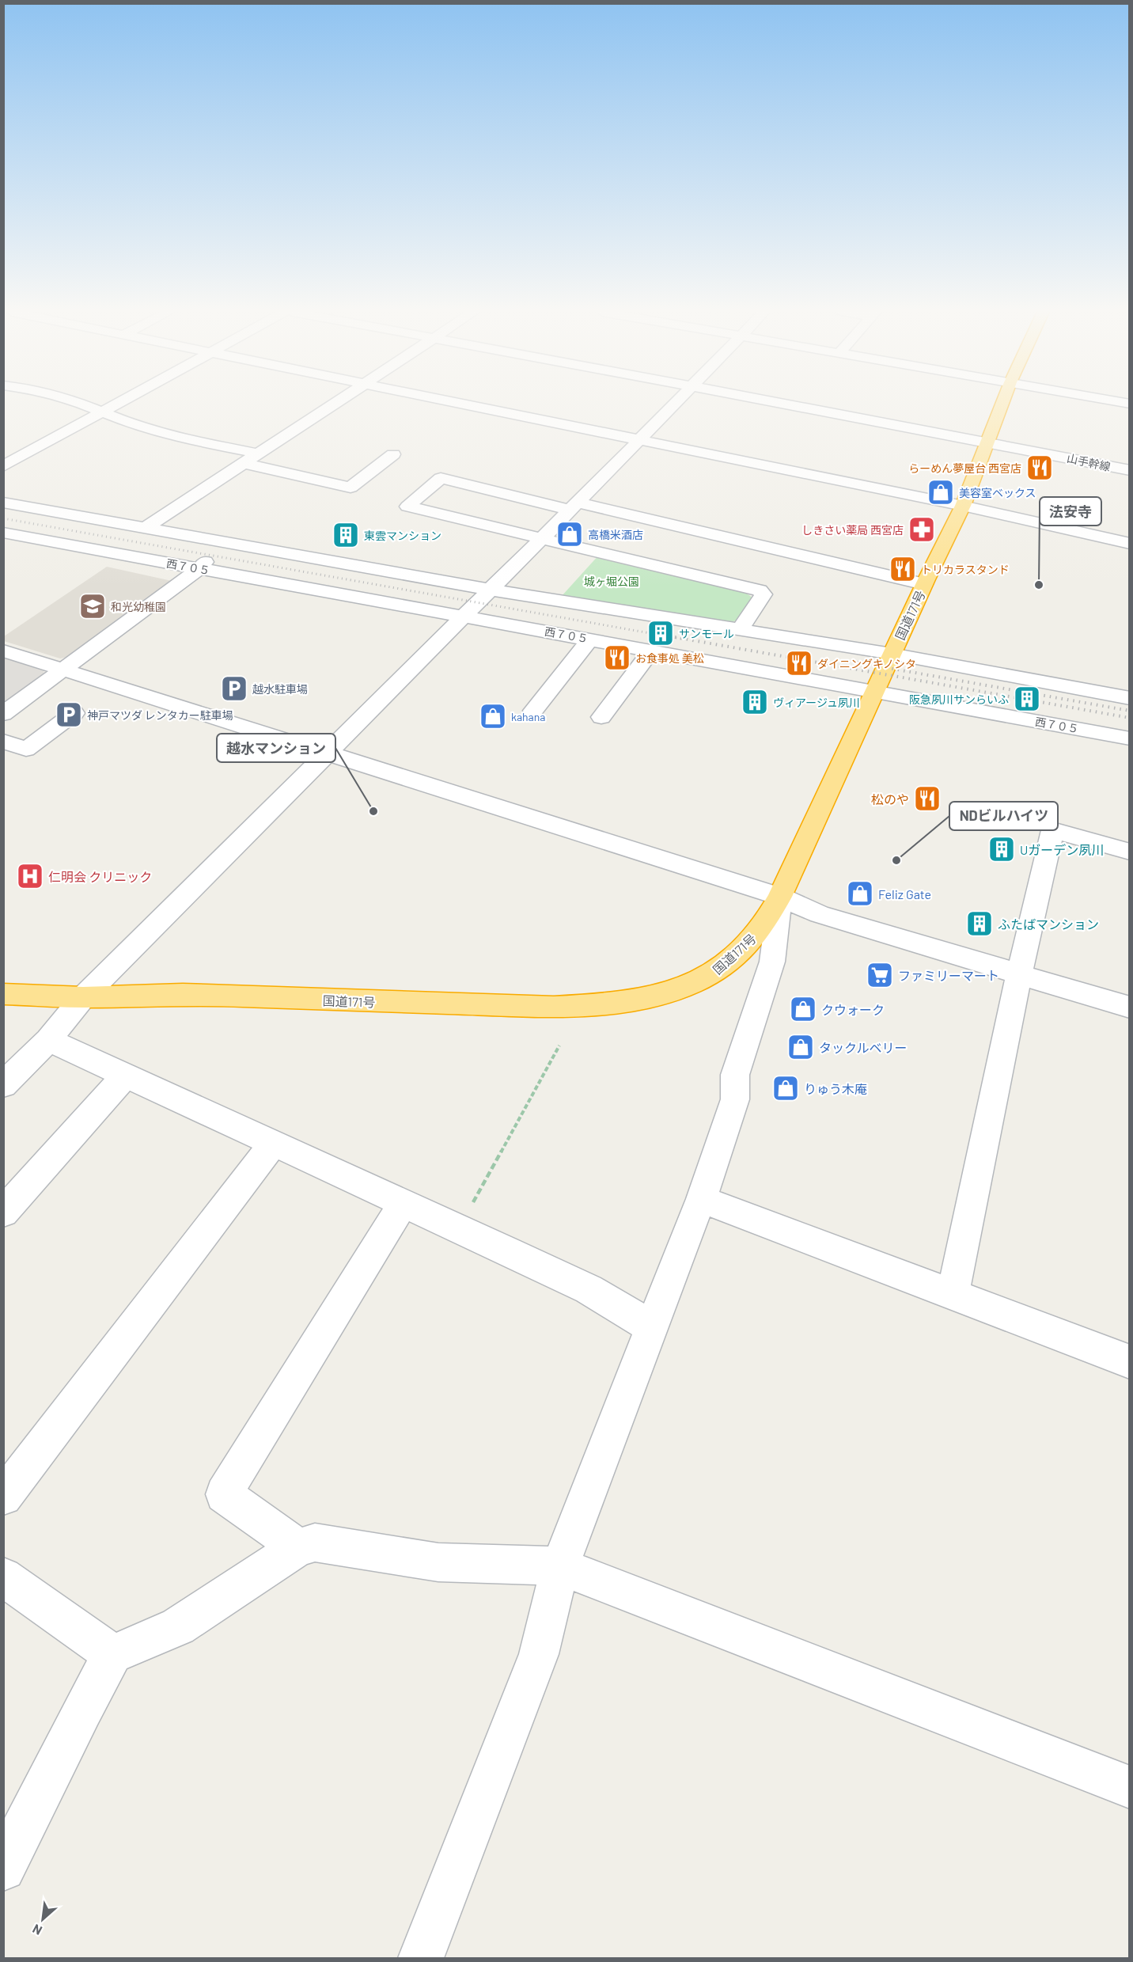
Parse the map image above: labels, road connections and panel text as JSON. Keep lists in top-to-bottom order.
{
  "streets": {
    "highway": ["国道171号"],
    "street": ["山手幹線", "西７０５"]
  },
  "crossings": [
    ["山手幹線", "国道171号"],
    ["西７０５", "国道171号"]
  ],
  "parks": ["城ヶ堀公園"],
  "places": {
    "restaurant": [
      "らーめん夢屋台 西宮店",
      "トリカラスタンド",
      "お食事処 美松",
      "ダイニングキノシタ",
      "松のや"
    ],
    "shop": [
      "美容室ベックス",
      "高橋米酒店",
      "kahana",
      "Feliz Gate",
      "クウォーク",
      "タックルベリー",
      "りゅう木庵"
    ],
    "pharmacy": ["しきさい薬局 西宮店"],
    "building": [
      "東雲マンション",
      "サンモール",
      "阪急夙川サンらいふ",
      "ヴィアージュ夙川",
      "Uガーデン夙川",
      "ふたばマンション"
    ],
    "other": ["法安寺", "越水マンション", "NDビルハイツ"],
    "school or university": ["和光幼稚園"],
    "parking": ["越水駐車場", "神戸マツダ レンタカー駐車場"],
    "hospital": ["仁明会 クリニック"],
    "supermarket": ["ファミリーマート"]
  },
  "north": "bottom left"
}
